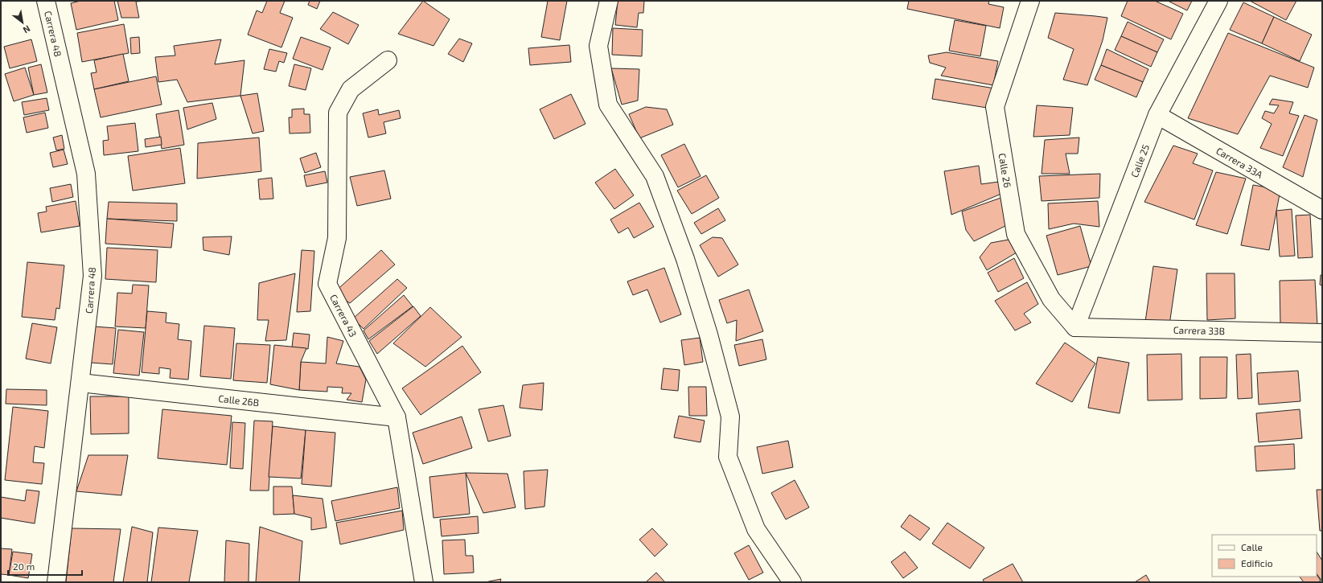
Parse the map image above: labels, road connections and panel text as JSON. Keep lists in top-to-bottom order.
{
  "streets": {
    "street": [
      "Carrera 48",
      "Calle 25",
      "Carrera 33A",
      "Calle 26",
      "Carrera 43",
      "Carrera 33B",
      "Calle 26B"
    ]
  },
  "crossings": [
    ["Carrera 48", "Calle 26B"],
    ["Calle 25", "Carrera 33A"],
    ["Calle 25", "Calle 26"],
    ["Calle 25", "Carrera 33B"],
    ["Calle 26", "Carrera 33B"],
    ["Carrera 43", "Calle 26B"]
  ],
  "legend": ["Calle", "Edificio"],
  "scale_bar": "20 m",
  "north": "bottom right"
}
